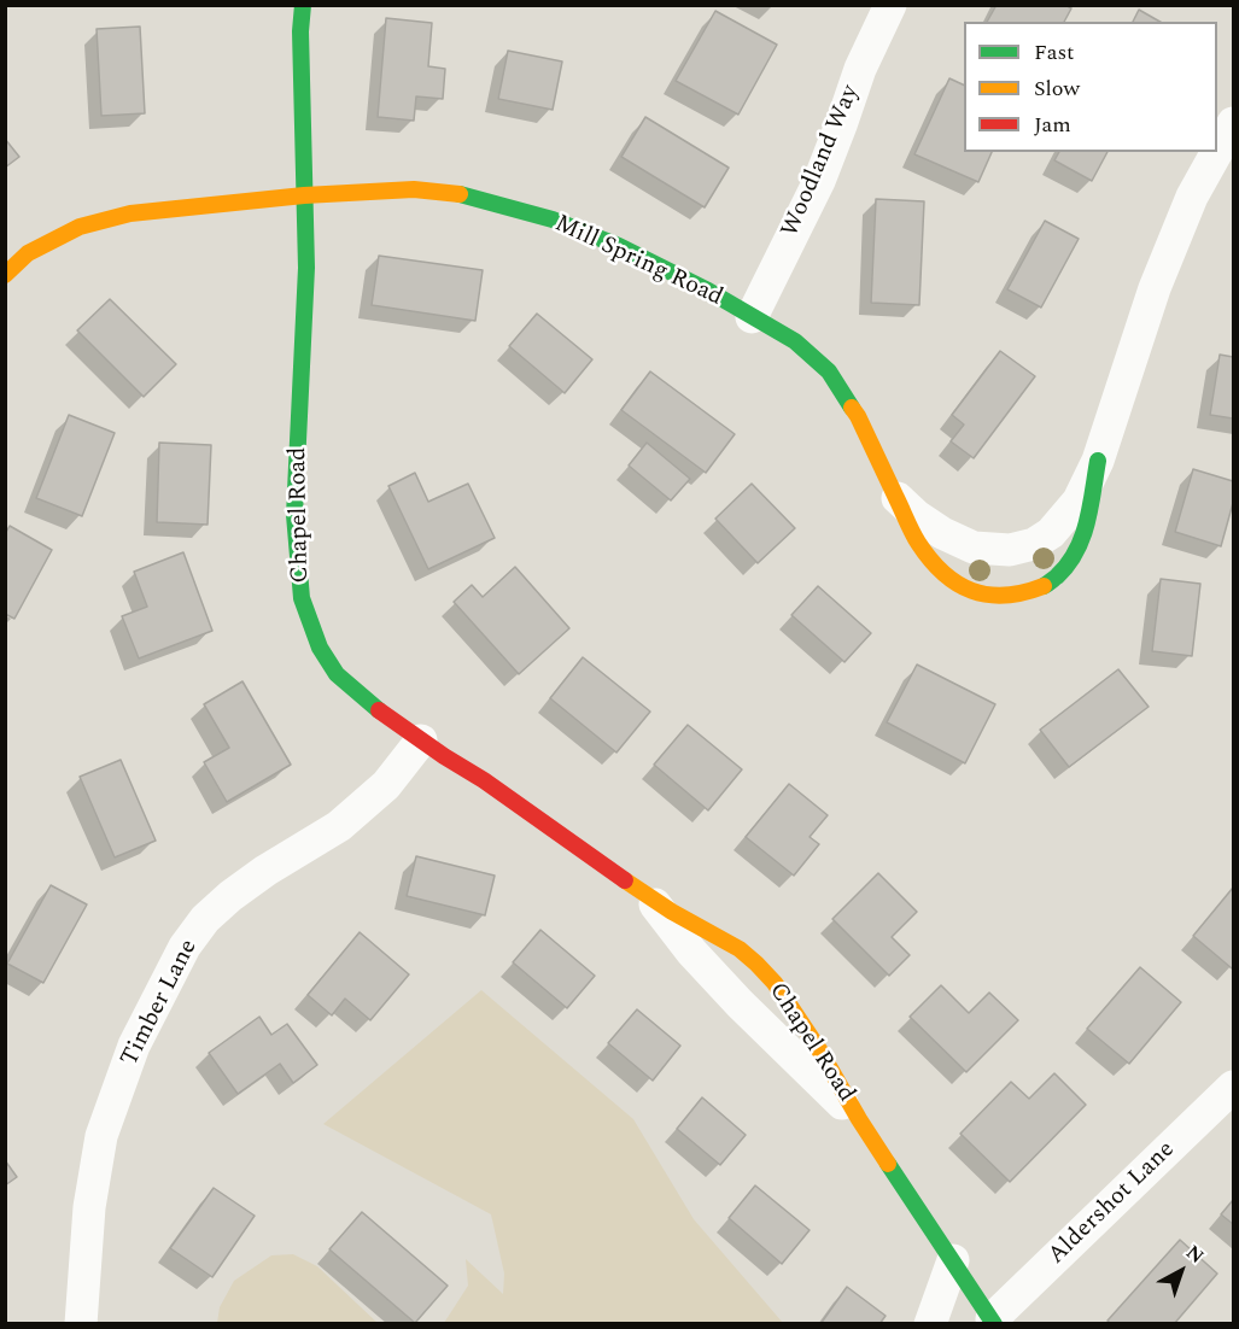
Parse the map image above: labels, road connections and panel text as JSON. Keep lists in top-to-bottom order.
{
  "streets": {
    "street": [
      "Woodland Way",
      "Mill Spring Road",
      "Chapel Road",
      "Timber Lane",
      "Aldershot Lane"
    ]
  },
  "crossings": [
    ["Woodland Way", "Mill Spring Road"],
    ["Mill Spring Road", "Chapel Road"],
    ["Chapel Road", "Timber Lane"],
    ["Chapel Road", "Aldershot Lane"]
  ],
  "legend": ["Fast", "Slow", "Jam"],
  "north": "top right"
}
